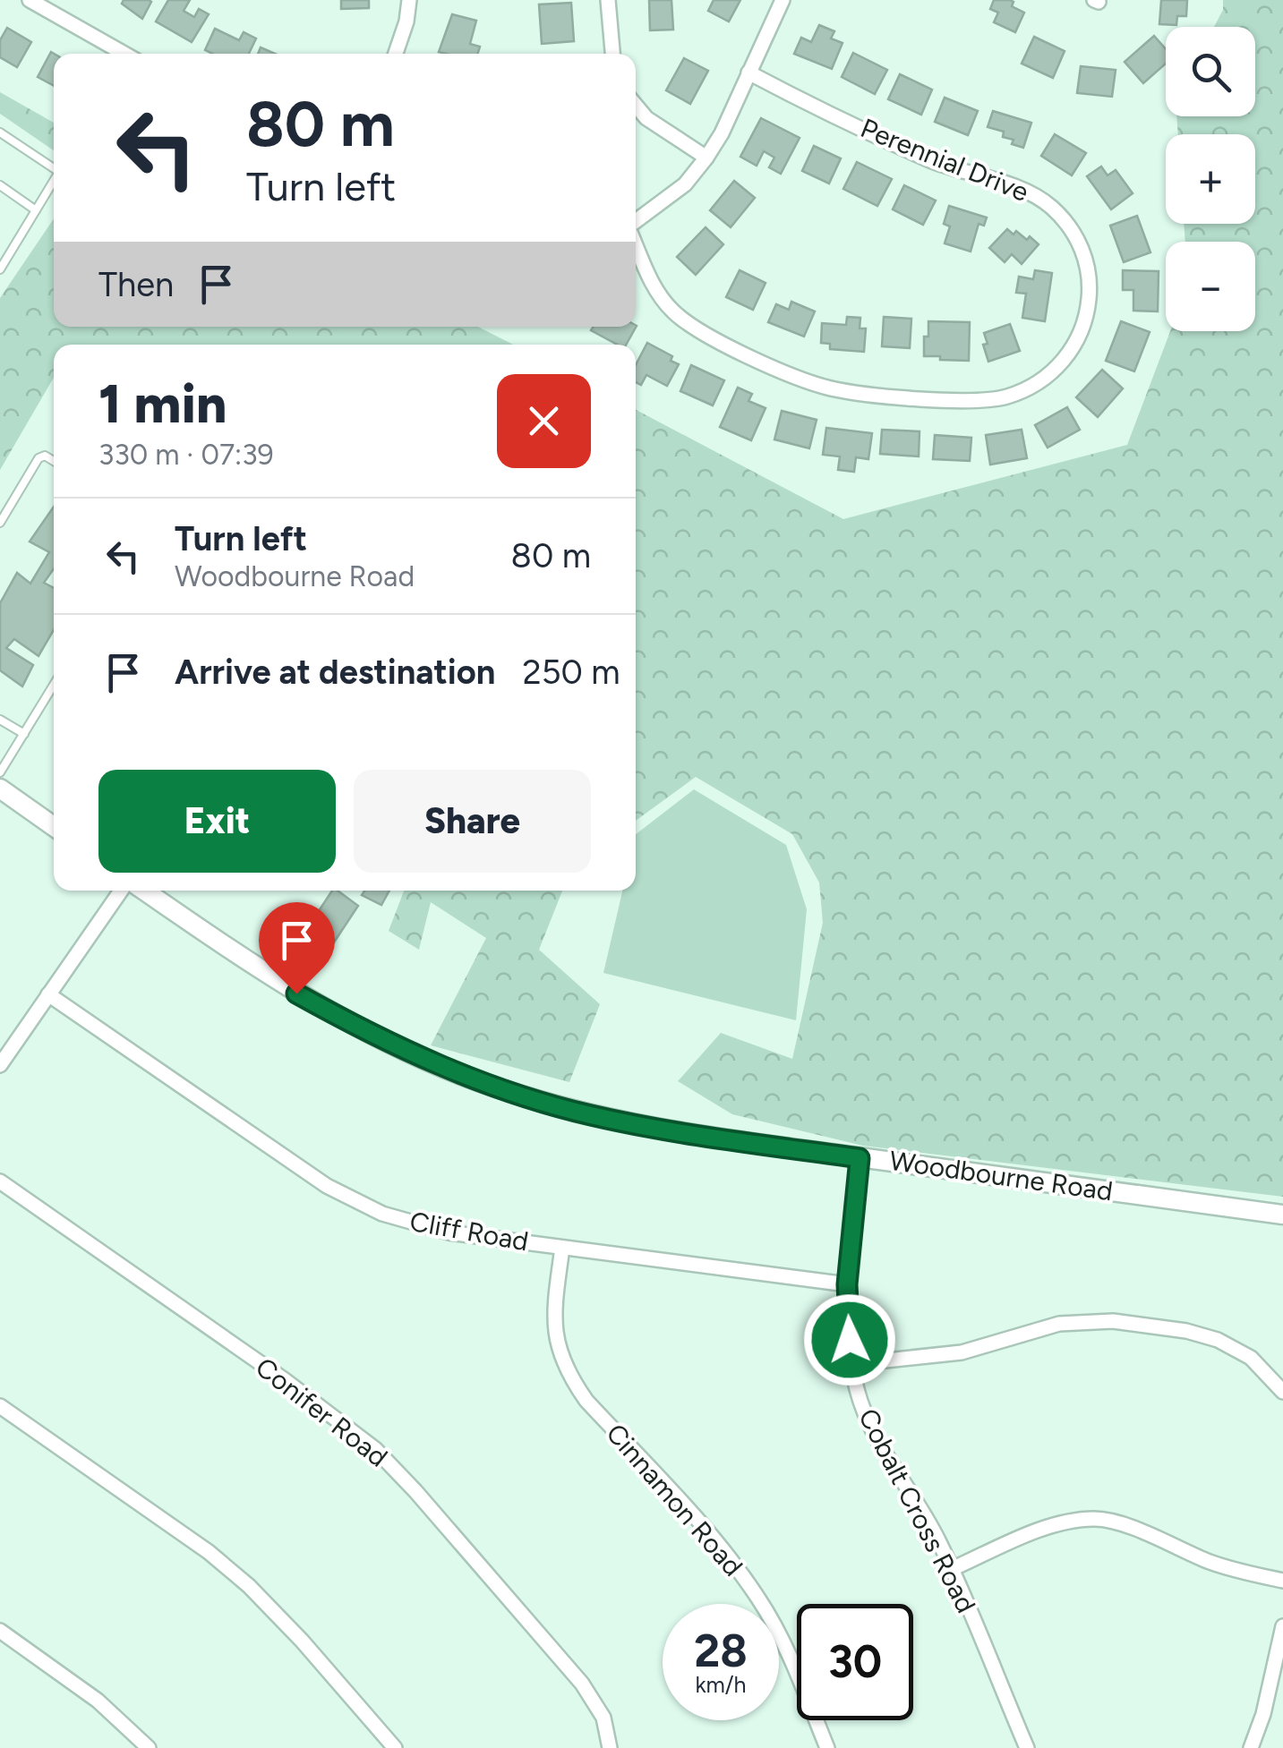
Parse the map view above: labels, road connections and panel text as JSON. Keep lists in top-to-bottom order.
{
  "streets": {
    "main road": ["Woodbourne Road"],
    "street": [
      "Perennial Drive",
      "Cliff Road",
      "Conifer Road",
      "Cinnamon Road",
      "Cobalt Cross Road"
    ]
  },
  "crossings": [
    ["Woodbourne Road", "Cobalt Cross Road"],
    ["Cliff Road", "Cinnamon Road"],
    ["Cliff Road", "Cobalt Cross Road"]
  ],
  "page": {
    "map_buttons": ["+", "−"],
    "turn": ["80 m", "Turn left"],
    "then": "Then",
    "heading": ["1 min", "330 m · 07:39"],
    "list": [
      {
        "name": "Turn left",
        "note": "Woodbourne Road",
        "value": "80 m"
      },
      {
        "name": "Arrive at destination",
        "value": "250 m"
      }
    ],
    "buttons": ["Exit", "Share"],
    "speed": "28 km/h",
    "limit": "30"
  }
}
